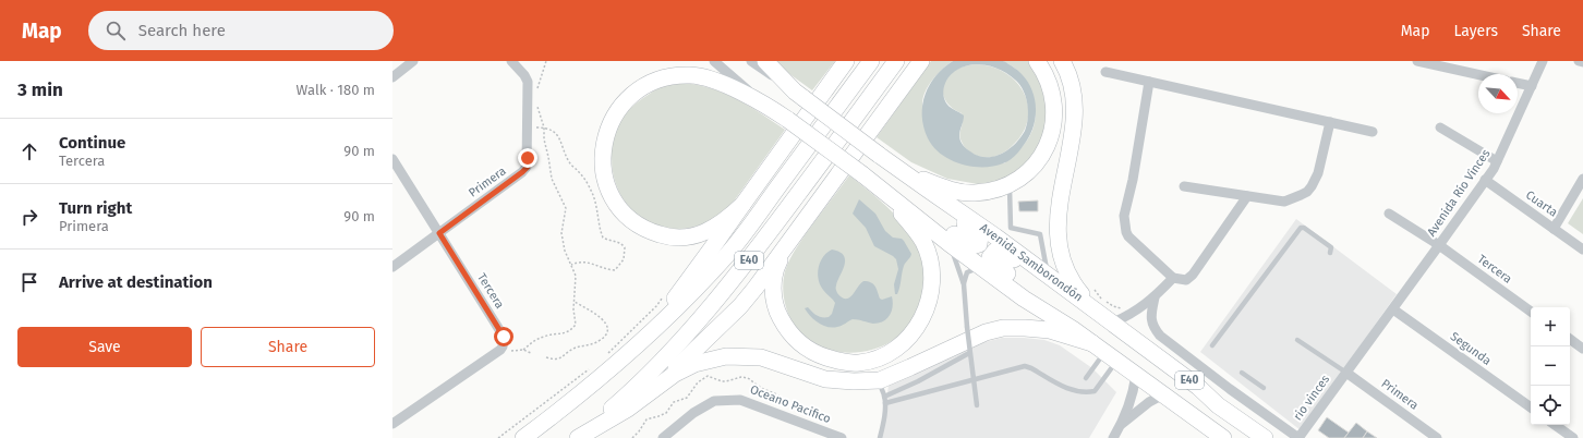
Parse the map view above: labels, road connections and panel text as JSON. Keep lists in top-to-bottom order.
{
  "streets": {
    "highway": ["E40", "Avenida Samborondón"],
    "street": [
      "Primera",
      "Avenida Río Vinces",
      "Cuarta",
      "Tercera",
      "Segunda",
      "rio vinces",
      "Oceano Pacifico"
    ]
  },
  "crossings": [
    ["Primera", "Avenida Río Vinces"],
    ["Primera", "Tercera"],
    ["Primera", "rio vinces"],
    ["Avenida Río Vinces", "Cuarta"],
    ["Avenida Río Vinces", "Tercera"],
    ["Avenida Río Vinces", "Segunda"],
    ["Avenida Río Vinces", "rio vinces"]
  ],
  "north": "bottom right",
  "page": {
    "header": "Map",
    "search": "Search here",
    "nav": ["Map", "Layers", "Share"],
    "heading": ["3 min", "Walk · 180 m"],
    "list": [
      ["Continue", "Tercera", "90 m"],
      ["Turn right", "Primera", "90 m"],
      "Arrive at destination"
    ],
    "map_buttons": ["+", "−"],
    "buttons": ["Save", "Share"]
  }
}
